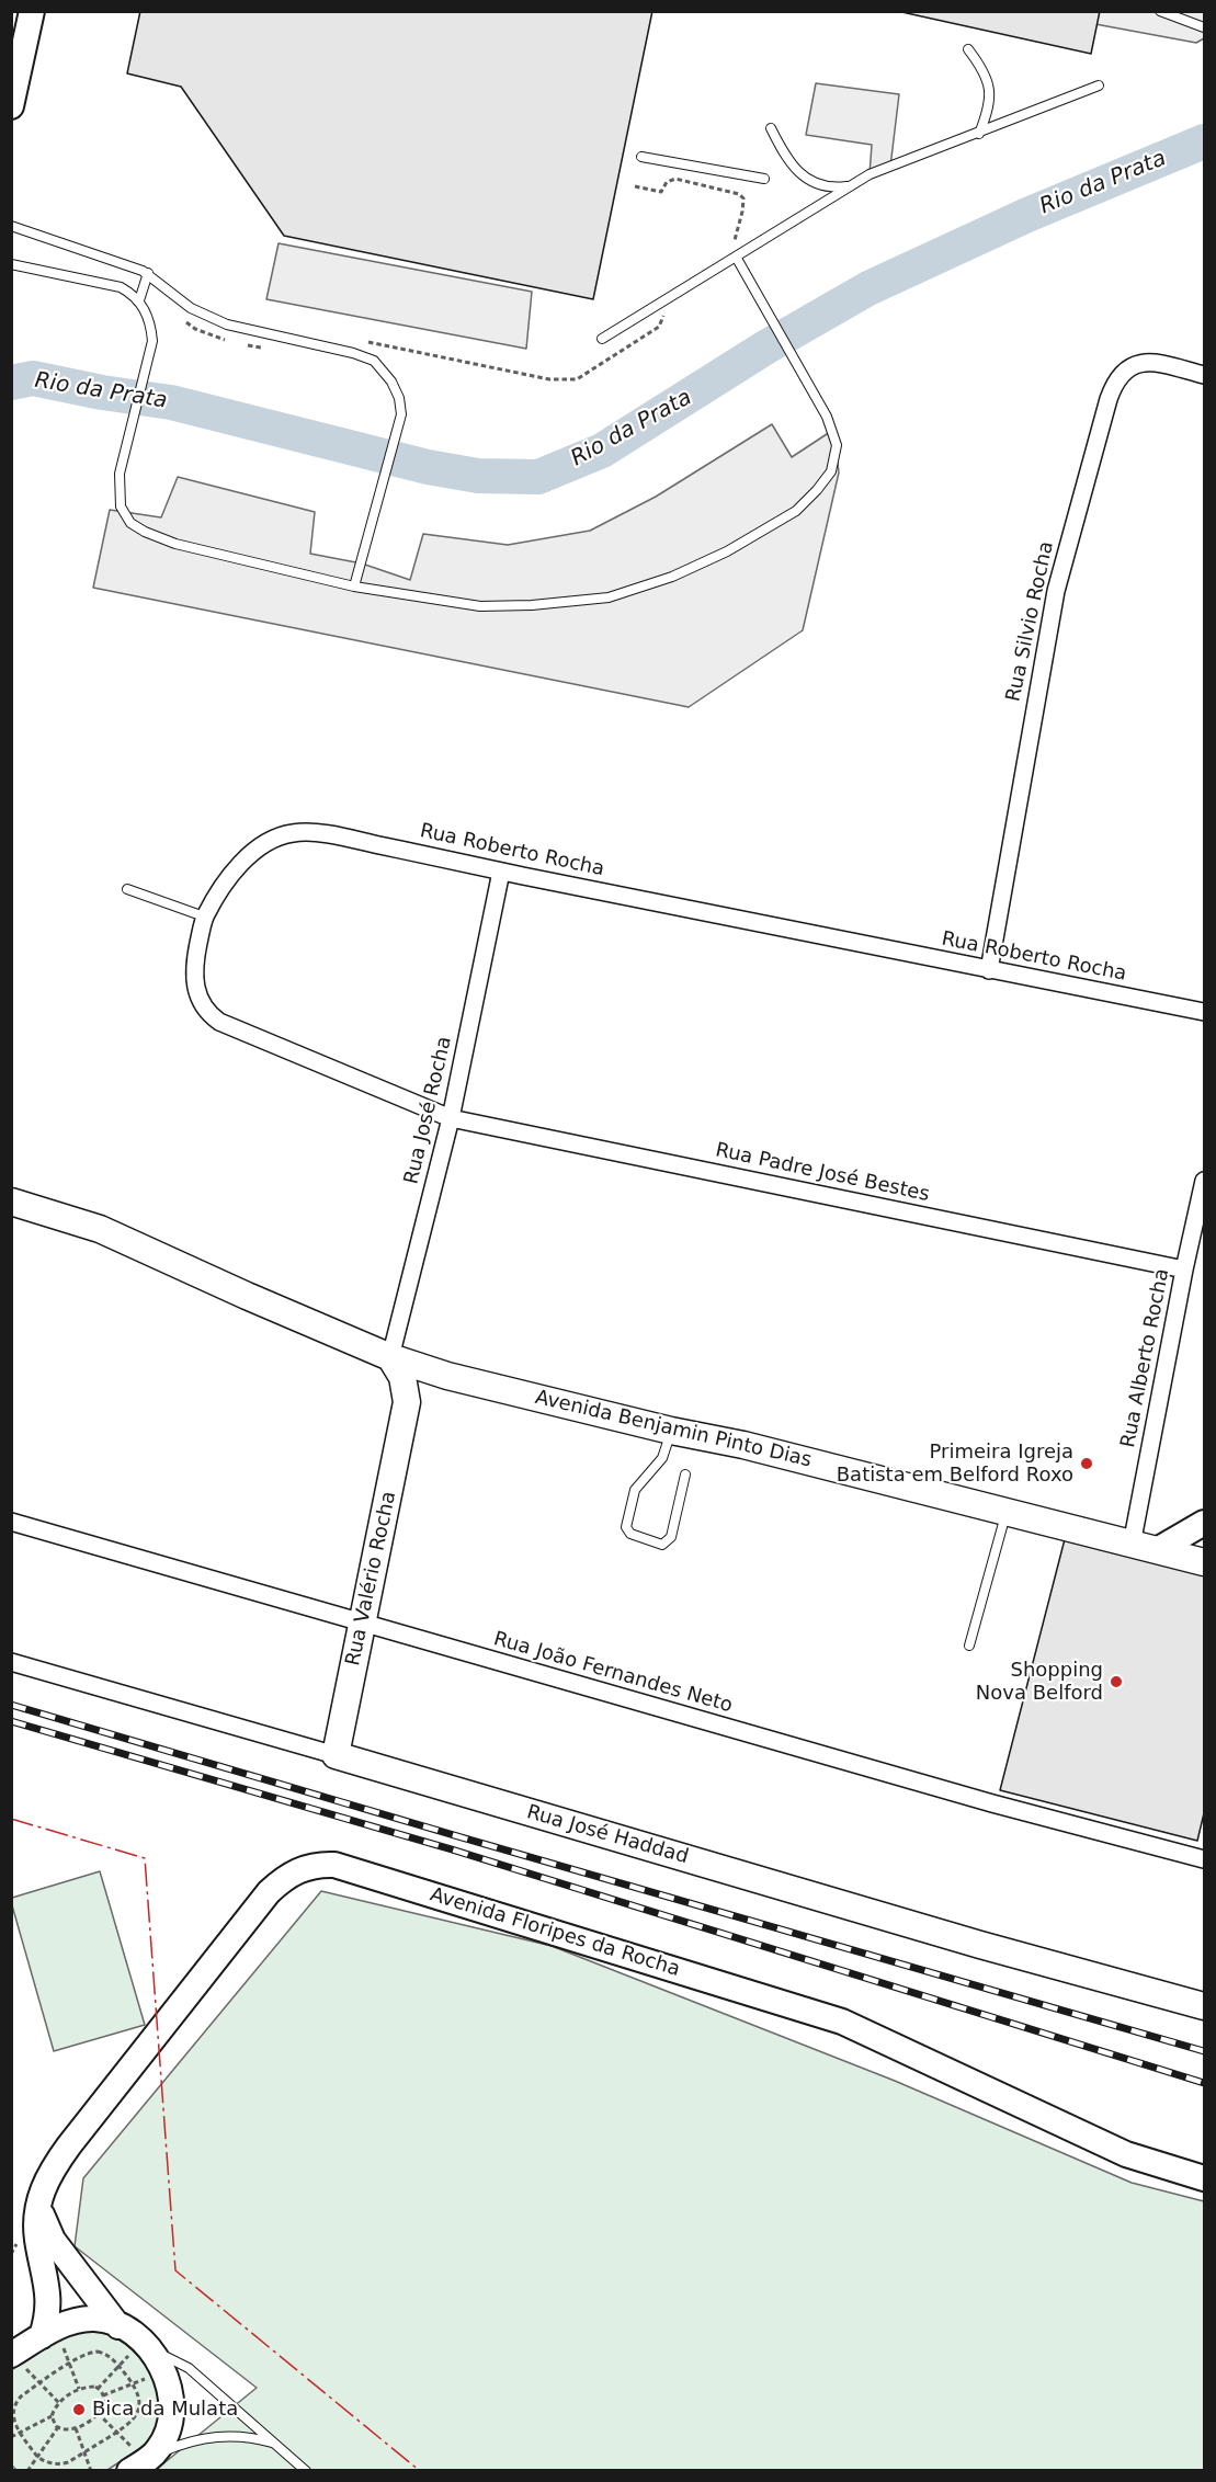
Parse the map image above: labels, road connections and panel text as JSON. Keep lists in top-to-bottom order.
{
  "streets": {
    "main road": ["Avenida Benjamin Pinto Dias", "Rua Valério Rocha", "Rua José Haddad"],
    "street": [
      "Rua Silvio Rocha",
      "Rua Roberto Rocha",
      "Rua José Rocha",
      "Rua Padre José Bestes",
      "Rua Alberto Rocha",
      "Rua João Fernandes Neto",
      "Avenida Floripes da Rocha"
    ]
  },
  "crossings": [
    ["Rua Silvio Rocha", "Rua Roberto Rocha"],
    ["Rua Roberto Rocha", "Rua José Rocha"],
    ["Rua Roberto Rocha", "Rua Padre José Bestes"],
    ["Rua José Rocha", "Rua Padre José Bestes"],
    ["Rua José Rocha", "Avenida Benjamin Pinto Dias"],
    ["Rua Padre José Bestes", "Rua Alberto Rocha"],
    ["Rua Alberto Rocha", "Avenida Benjamin Pinto Dias"],
    ["Rua Valério Rocha", "Rua João Fernandes Neto"],
    ["Rua Valério Rocha", "Rua José Haddad"]
  ],
  "water": ["Rio da Prata"],
  "places": ["Primeira Igreja Batista em Belford Roxo", "Shopping Nova Belford", "Bica da Mulata"]
}
